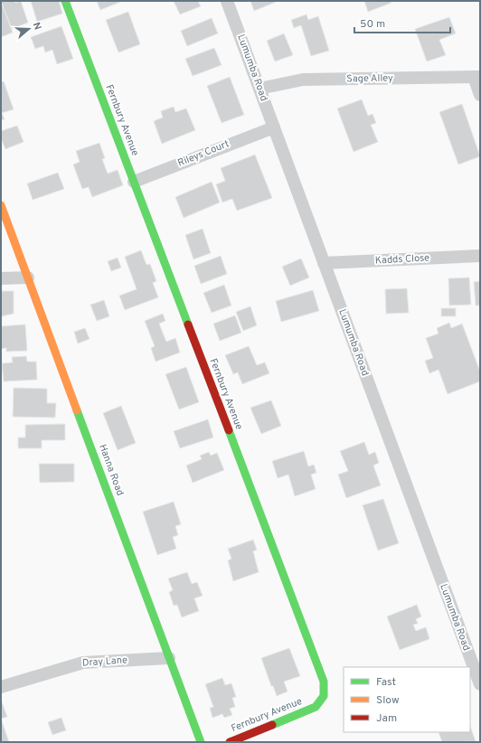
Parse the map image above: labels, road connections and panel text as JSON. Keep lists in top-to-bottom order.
{
  "streets": {
    "street": [
      "Lumumba Road",
      "Sage Alley",
      "Fernbury Avenue",
      "Rileys Court",
      "Kadds Close",
      "Hanna Road",
      "Dray Lane"
    ]
  },
  "crossings": [
    ["Lumumba Road", "Sage Alley"],
    ["Lumumba Road", "Rileys Court"],
    ["Lumumba Road", "Kadds Close"],
    ["Fernbury Avenue", "Rileys Court"],
    ["Hanna Road", "Dray Lane"]
  ],
  "legend": ["Fast", "Slow", "Jam"],
  "scale_bar": "50 m",
  "north": "right"
}
